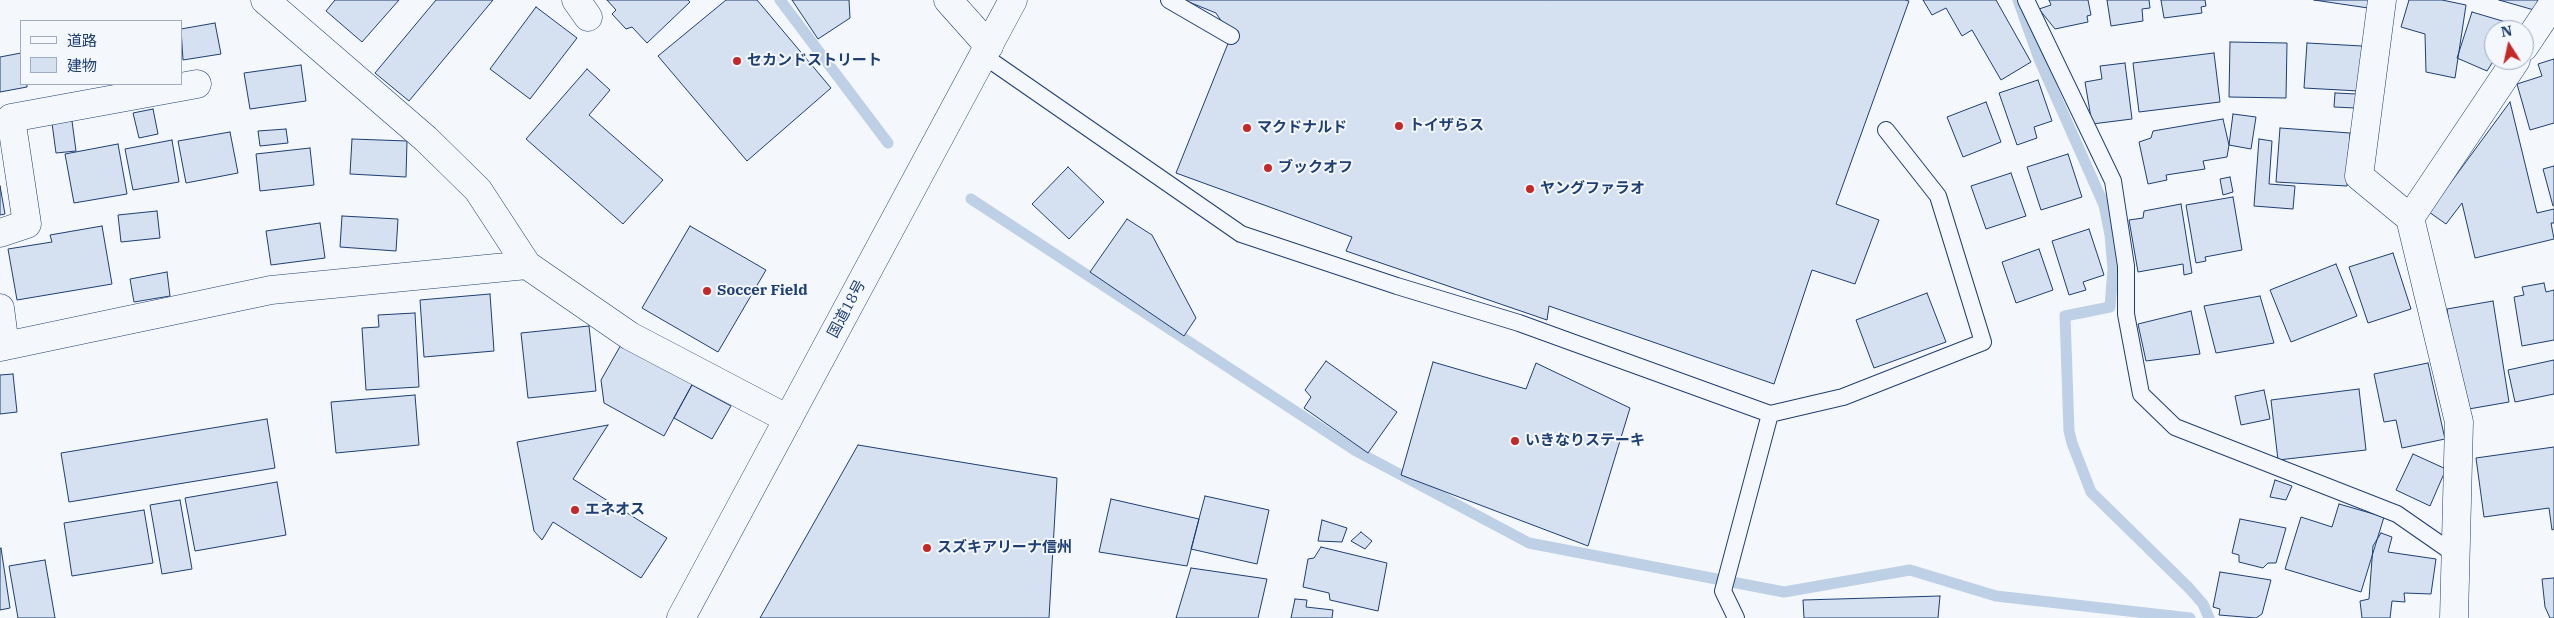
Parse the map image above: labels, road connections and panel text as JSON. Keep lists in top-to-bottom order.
{
  "streets": {
    "main road": ["国道18号"]
  },
  "places": [
    "セカンドストリート",
    "トイザらス",
    "マクドナルド",
    "ブックオフ",
    "ヤングファラオ",
    "Soccer Field",
    "いきなりステーキ",
    "エネオス",
    "スズキアリーナ信州"
  ],
  "legend": ["道路", "建物"],
  "north": "top"
}
